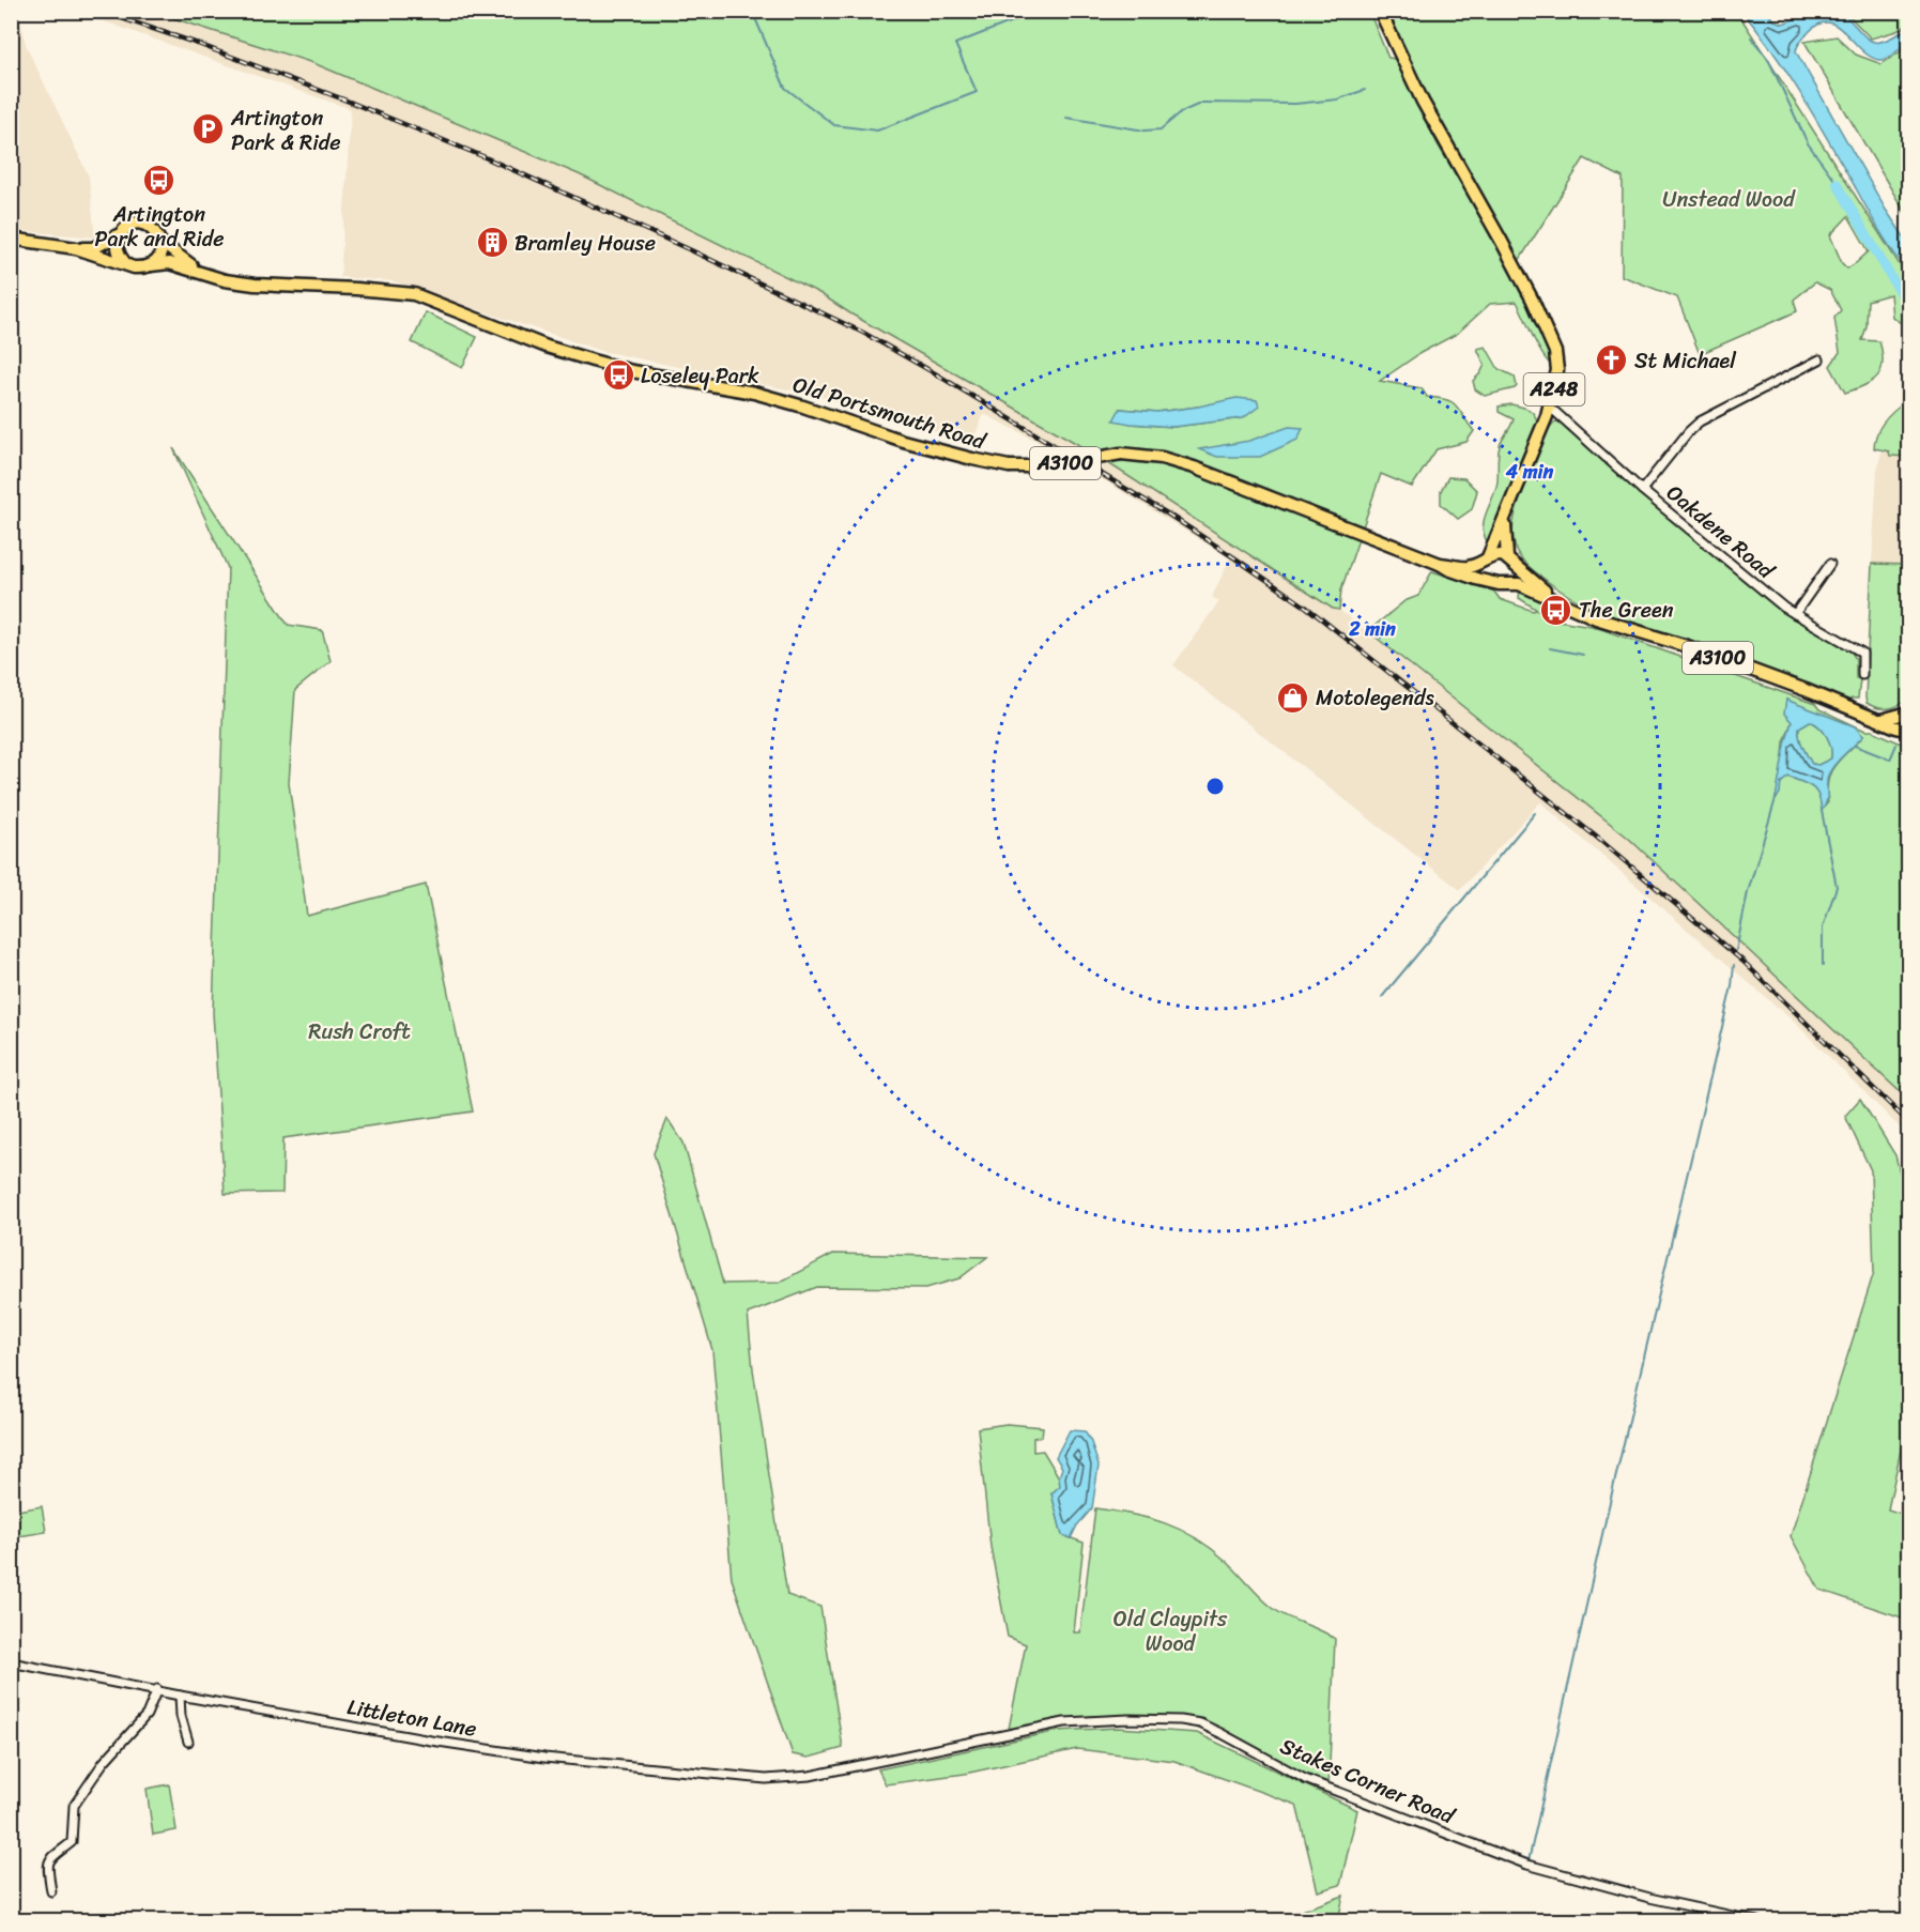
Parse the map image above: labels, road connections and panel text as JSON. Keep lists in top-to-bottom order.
{
  "streets": {
    "main road": ["A248", "Old Portsmouth Road", "A3100"],
    "street": ["Oakdene Road", "Littleton Lane", "Stakes Corner Road"]
  },
  "crossings": [
    ["A248", "Old Portsmouth Road"],
    ["A248", "A3100"],
    ["A248", "Oakdene Road"],
    ["Old Portsmouth Road", "A3100"],
    ["Littleton Lane", "Stakes Corner Road"]
  ],
  "parks": ["Unstead Wood", "Rush Croft", "Old Claypits Wood"],
  "places": {
    "parking": ["Artington Park & Ride"],
    "bus stop": ["Artington Park and Ride", "Loseley Park", "The Green"],
    "building": ["Bramley House"],
    "church": ["St Michael"],
    "shop": ["Motolegends"]
  },
  "rings": ["4 min", "2 min"]
}
